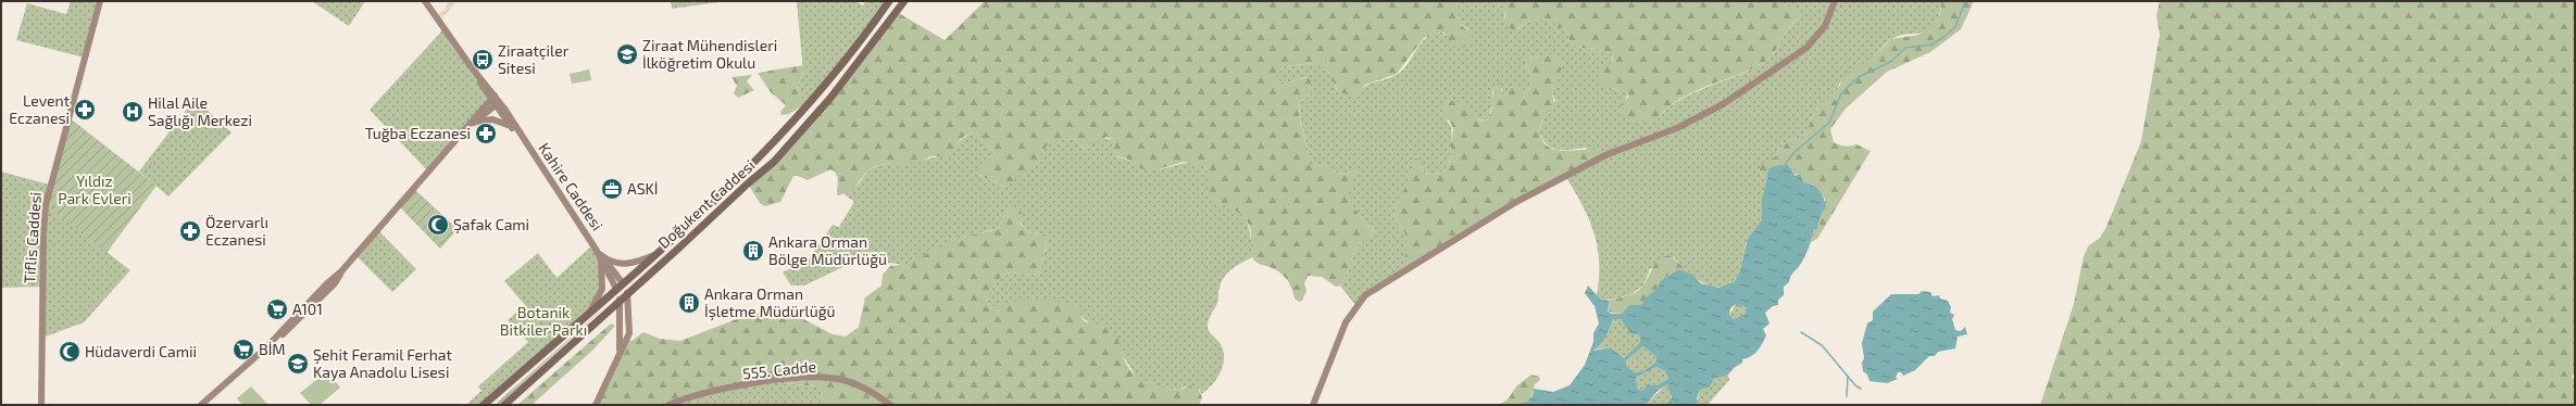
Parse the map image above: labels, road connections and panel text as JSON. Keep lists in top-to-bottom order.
{
  "streets": {
    "main road": ["Doğukent Caddesi"],
    "street": ["Kahire Caddesi", "Tiflis Caddesi", "555. Cadde"]
  },
  "crossings": [
    ["Kahire Caddesi", "Doğukent Caddesi"]
  ],
  "parks": ["Yıldız Park Evleri", "Botanik Bitkiler Parkı"],
  "places": {
    "school or university": ["Ziraat Mühendisleri İlköğretim Okulu", "Şehit Feramil Ferhat Kaya Anadolu Lisesi"],
    "bus stop": ["Ziraatçiler Sitesi"],
    "pharmacy": ["Levent Eczanesi", "Tuğba Eczanesi", "Özervarlı Eczanesi"],
    "hospital": ["Hilal Aile Sağlığı Merkezi"],
    "office": ["ASKİ"],
    "mosque": ["Şafak Cami", "Hüdaverdi Camii"],
    "building": ["Ankara Orman Bölge Müdürlüğü", "Ankara Orman İşletme Müdürlüğü"],
    "supermarket": ["A101", "BİM"]
  }
}
